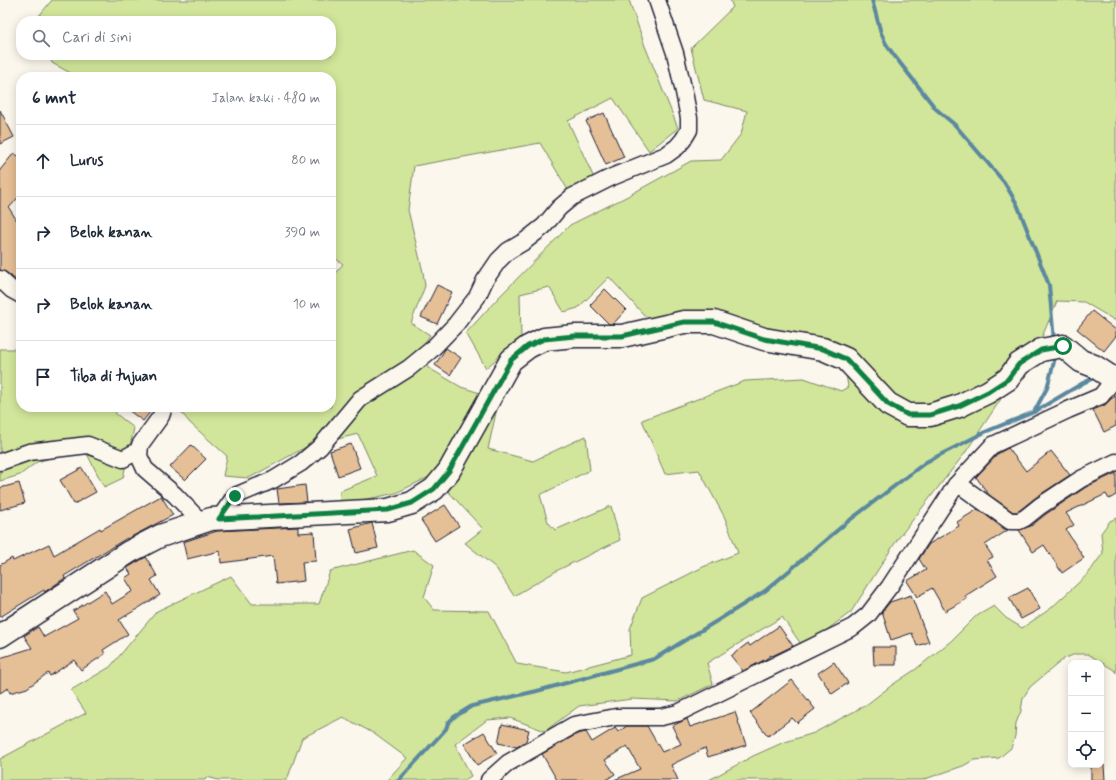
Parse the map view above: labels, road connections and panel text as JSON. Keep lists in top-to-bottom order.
{
  "page": {
    "search": "Cari di sini",
    "heading": ["6 mnt", "Jalan kaki · 480 m"],
    "list": [
      ["Lurus", "80 m"],
      ["Belok kanan", "390 m"],
      ["Belok kanan", "10 m"],
      "Tiba di tujuan"
    ],
    "map_buttons": ["+", "−"]
  }
}
